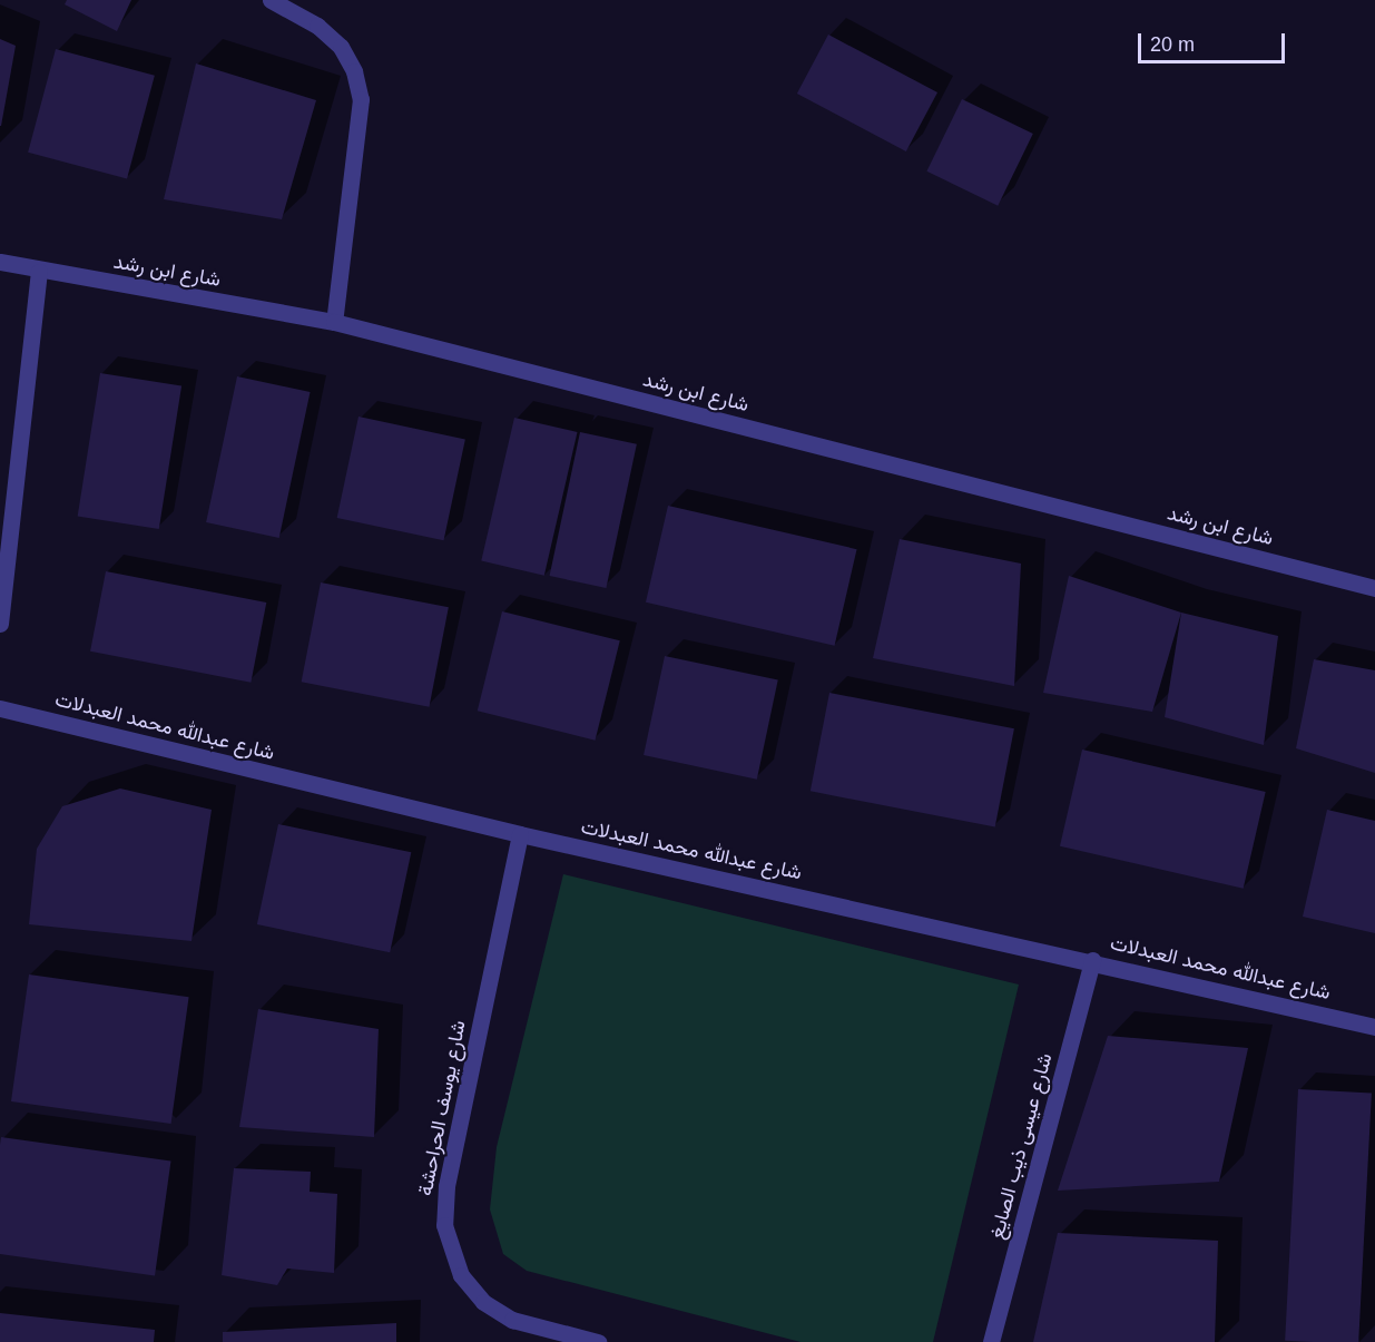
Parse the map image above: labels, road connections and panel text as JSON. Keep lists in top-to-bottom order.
{
  "streets": {
    "street": [
      "شارع ابن رشد",
      "شارع عبدالله محمد العبدلات",
      "شارع يوسف الحراحشة",
      "شارع عيسى ذيب الصايغ"
    ]
  },
  "crossings": [
    ["شارع عبدالله محمد العبدلات", "شارع يوسف الحراحشة"],
    ["شارع عبدالله محمد العبدلات", "شارع عيسى ذيب الصايغ"]
  ],
  "scale_bar": "20 m"
}
